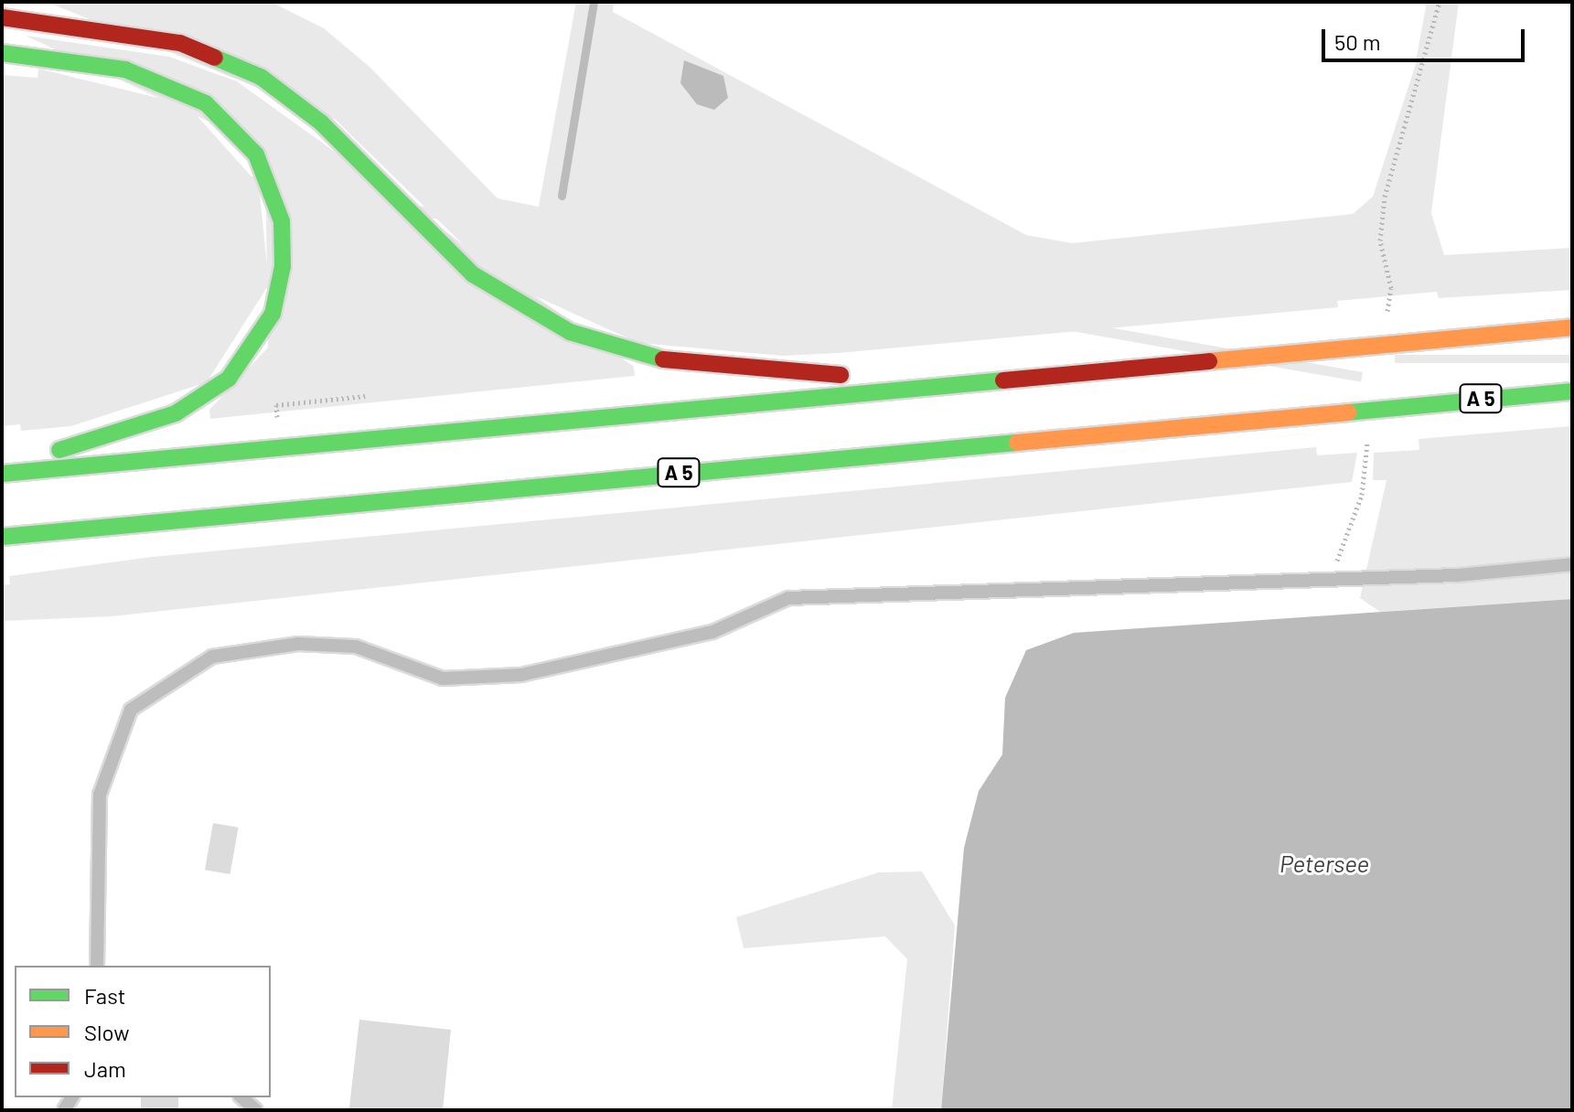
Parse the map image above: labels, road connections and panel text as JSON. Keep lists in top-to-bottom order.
{
  "streets": {
    "highway": ["A 5"]
  },
  "water": ["Petersee"],
  "legend": ["Fast", "Slow", "Jam"],
  "scale_bar": "50 m"
}
